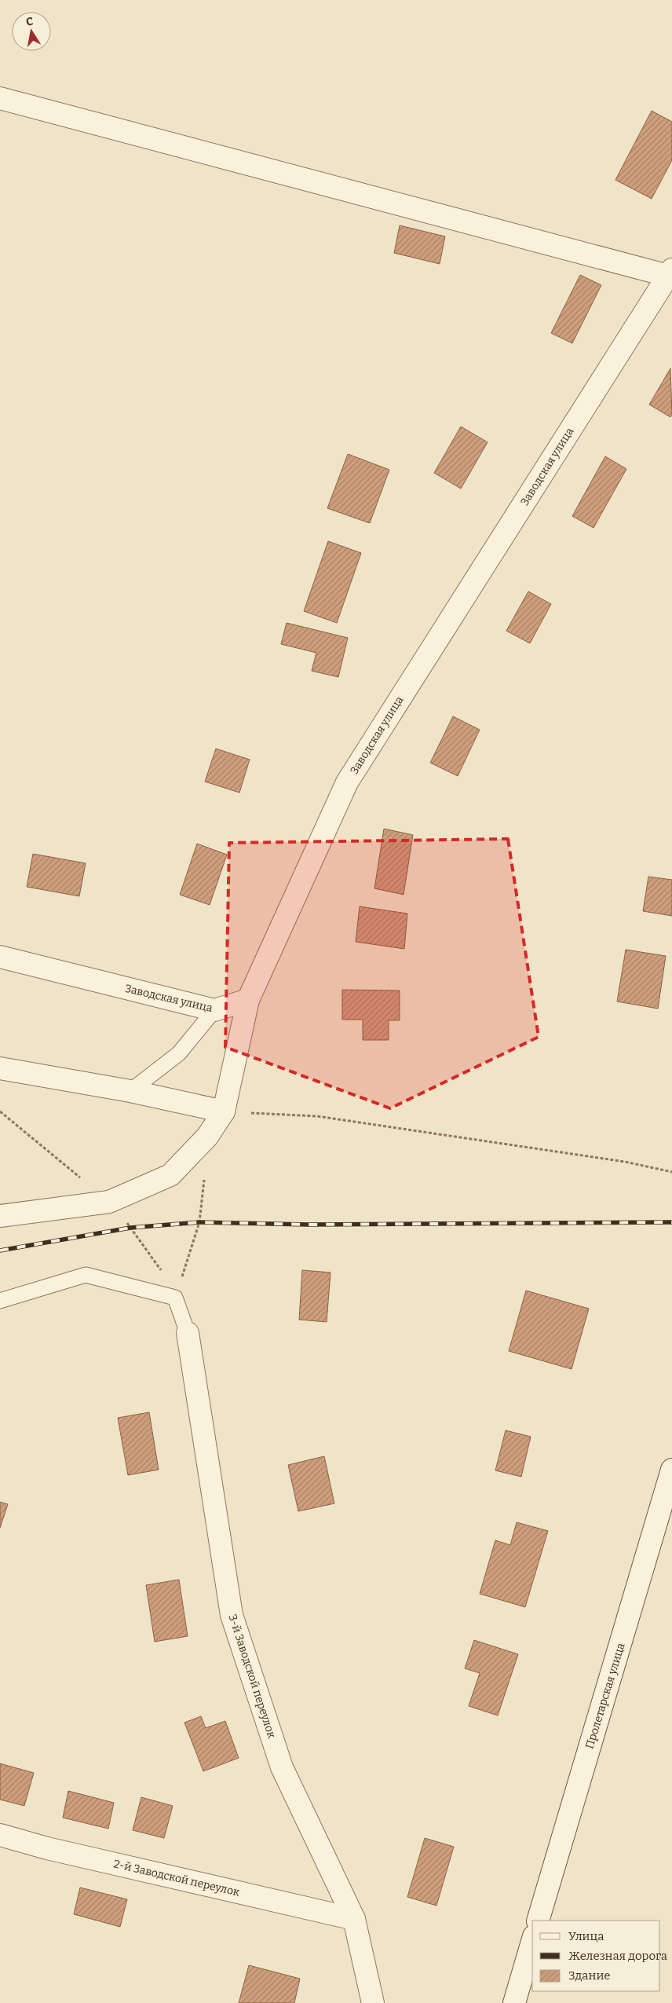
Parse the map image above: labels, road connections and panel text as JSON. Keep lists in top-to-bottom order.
{
  "streets": {
    "street": [
      "Заводская улица",
      "3-й Заводской переулок",
      "Пролетарская улица",
      "2-й Заводской переулок"
    ]
  },
  "crossings": [
    ["3-й Заводской переулок", "2-й Заводской переулок"]
  ],
  "legend": ["Улица", "Железная дорога", "Здание"],
  "north": "top"
}
